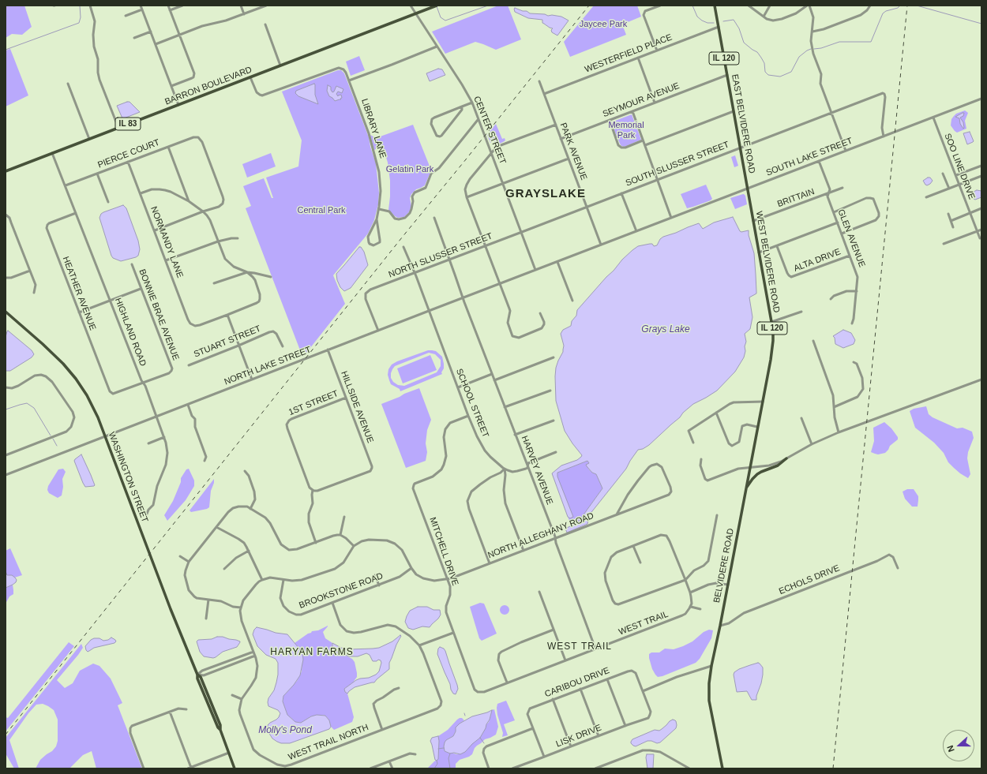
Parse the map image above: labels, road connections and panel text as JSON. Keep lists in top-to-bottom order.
{
  "streets": {
    "main road": [
      "IL 120",
      "BARRON BOULEVARD",
      "IL 83",
      "EAST BELVIDERE ROAD",
      "WEST BELVIDERE ROAD",
      "WASHINGTON STREET",
      "BELVIDERE ROAD"
    ],
    "street": [
      "WESTERFIELD PLACE",
      "SEYMOUR AVENUE",
      "LIBRARY LANE",
      "CENTER STREET",
      "PARK AVENUE",
      "PIERCE COURT",
      "SOUTH LAKE STREET",
      "SOUTH SLUSSER STREET",
      "SOO LINE DRIVE",
      "BRITTAIN",
      "GLEN AVENUE",
      "NORMANDY LANE",
      "NORTH SLUSSER STREET",
      "ALTA DRIVE",
      "HEATHER AVENUE",
      "BONNIE BRAE AVENUE",
      "HIGHLAND ROAD",
      "STUART STREET",
      "NORTH LAKE STREET",
      "1ST STREET",
      "SCHOOL STREET",
      "HILLSIDE AVENUE",
      "HARVEY AVENUE",
      "NORTH ALLEGHANY ROAD",
      "MITCHELL DRIVE",
      "ECHOLS DRIVE",
      "BROOKSTONE ROAD",
      "WEST TRAIL",
      "CARIBOU DRIVE",
      "LISK DRIVE",
      "WEST TRAIL NORTH"
    ]
  },
  "crossings": [
    ["WESTERFIELD PLACE", "EAST BELVIDERE ROAD"],
    ["WESTERFIELD PLACE", "PARK AVENUE"],
    ["IL 120", "BELVIDERE ROAD"],
    ["BARRON BOULEVARD", "IL 83"],
    ["BARRON BOULEVARD", "LIBRARY LANE"],
    ["BARRON BOULEVARD", "CENTER STREET"],
    ["BARRON BOULEVARD", "HIGHLAND ROAD"],
    ["SEYMOUR AVENUE", "EAST BELVIDERE ROAD"],
    ["SEYMOUR AVENUE", "PARK AVENUE"],
    ["IL 83", "CENTER STREET"],
    ["EAST BELVIDERE ROAD", "SOUTH LAKE STREET"],
    ["EAST BELVIDERE ROAD", "SOUTH SLUSSER STREET"],
    ["EAST BELVIDERE ROAD", "WEST BELVIDERE ROAD"],
    ["CENTER STREET", "SOUTH LAKE STREET"],
    ["CENTER STREET", "SOUTH SLUSSER STREET"],
    ["CENTER STREET", "NORTH SLUSSER STREET"],
    ["CENTER STREET", "NORTH LAKE STREET"],
    ["PARK AVENUE", "SOUTH LAKE STREET"],
    ["PARK AVENUE", "SOUTH SLUSSER STREET"],
    ["PIERCE COURT", "NORMANDY LANE"],
    ["PIERCE COURT", "HIGHLAND ROAD"],
    ["SOUTH LAKE STREET", "SOUTH SLUSSER STREET"],
    ["SOUTH LAKE STREET", "SOO LINE DRIVE"],
    ["SOUTH LAKE STREET", "GLEN AVENUE"],
    ["SOUTH LAKE STREET", "WEST BELVIDERE ROAD"],
    ["SOUTH LAKE STREET", "NORTH LAKE STREET"],
    ["SOUTH SLUSSER STREET", "NORTH SLUSSER STREET"],
    ["BRITTAIN", "GLEN AVENUE"],
    ["BRITTAIN", "WEST BELVIDERE ROAD"],
    ["GLEN AVENUE", "ALTA DRIVE"],
    ["NORTH SLUSSER STREET", "NORTH LAKE STREET"],
    ["NORTH SLUSSER STREET", "SCHOOL STREET"],
    ["NORTH SLUSSER STREET", "HARVEY AVENUE"],
    ["WEST BELVIDERE ROAD", "BELVIDERE ROAD"],
    ["HEATHER AVENUE", "BONNIE BRAE AVENUE"],
    ["HEATHER AVENUE", "HIGHLAND ROAD"],
    ["BONNIE BRAE AVENUE", "HIGHLAND ROAD"],
    ["HIGHLAND ROAD", "NORTH LAKE STREET"],
    ["NORTH LAKE STREET", "SCHOOL STREET"],
    ["NORTH LAKE STREET", "HILLSIDE AVENUE"],
    ["NORTH LAKE STREET", "HARVEY AVENUE"],
    ["NORTH LAKE STREET", "WASHINGTON STREET"],
    ["1ST STREET", "HILLSIDE AVENUE"],
    ["SCHOOL STREET", "MITCHELL DRIVE"],
    ["HARVEY AVENUE", "NORTH ALLEGHANY ROAD"],
    ["HARVEY AVENUE", "WEST TRAIL"],
    ["NORTH ALLEGHANY ROAD", "MITCHELL DRIVE"],
    ["NORTH ALLEGHANY ROAD", "BROOKSTONE ROAD"],
    ["MITCHELL DRIVE", "WEST TRAIL"],
    ["BELVIDERE ROAD", "ECHOLS DRIVE"],
    ["BROOKSTONE ROAD", "WEST TRAIL NORTH"],
    ["CARIBOU DRIVE", "LISK DRIVE"]
  ],
  "districts": ["GRAYSLAKE", "WEST TRAIL", "HARYAN FARMS"],
  "water": ["Grays Lake", "Molly's Pond"],
  "parks": [
    "Jaycee Park",
    "Memorial Park",
    "Gelatin Park",
    "Central Park"
  ],
  "north": "left"
}
